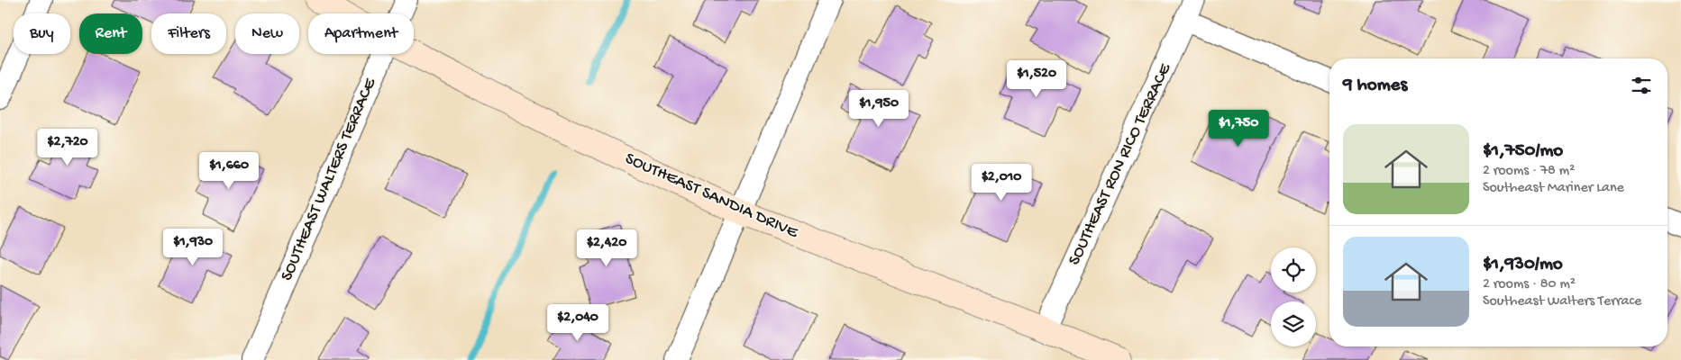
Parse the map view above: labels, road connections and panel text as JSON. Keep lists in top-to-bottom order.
{
  "streets": {
    "street": ["SOUTHEAST RON RICO TERRACE", "SOUTHEAST WALTERS TERRACE", "SOUTHEAST SANDIA DRIVE"]
  },
  "crossings": [
    ["SOUTHEAST RON RICO TERRACE", "SOUTHEAST SANDIA DRIVE"]
  ],
  "page": {
    "chip": [
      "Buy",
      "Rent",
      "Filters",
      "New",
      "Apartment"
    ],
    "heading": "9 homes",
    "price": [
      "$1,520",
      "$1,950",
      "$1,750",
      "$2,720",
      "$1,660",
      "$2,010",
      "$1,930",
      "$2,420",
      "$2,040"
    ],
    "list": [
      {
        "name": "$1,750/mo",
        "note": "2 rooms · 78 m² · Southeast Mariner Lane"
      },
      {
        "name": "$1,930/mo",
        "note": "2 rooms · 80 m² · Southeast Walters Terrace"
      }
    ]
  }
}
